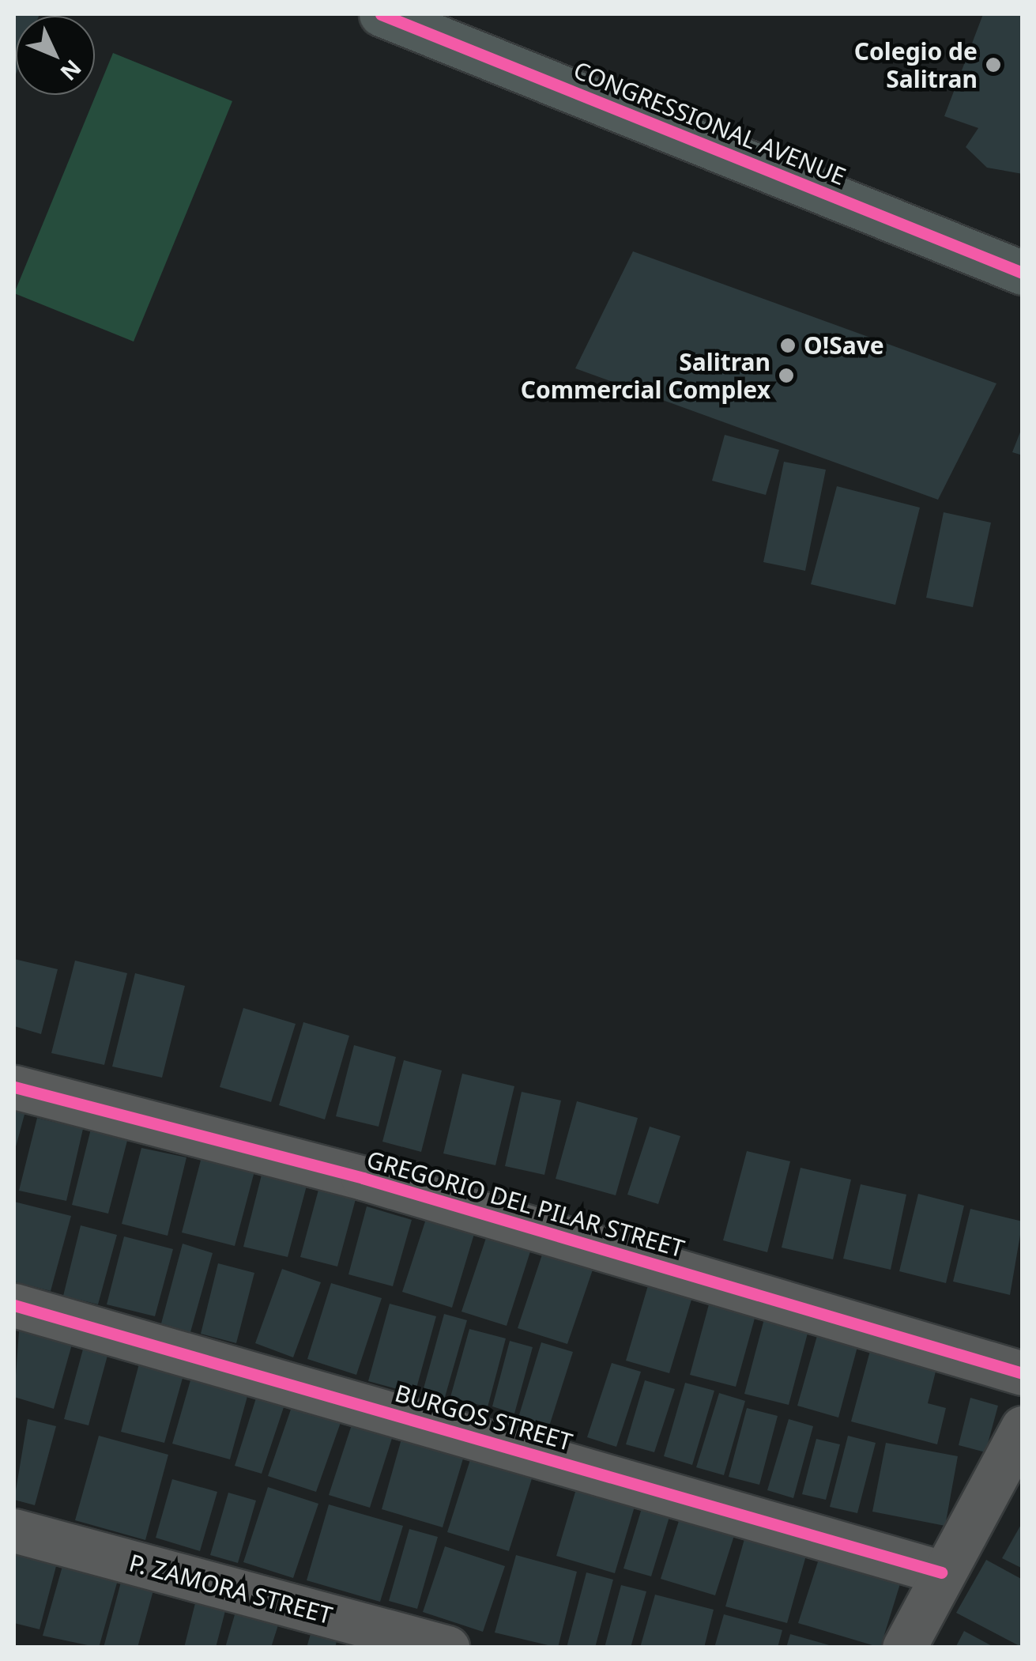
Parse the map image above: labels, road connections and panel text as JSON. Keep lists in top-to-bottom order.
{
  "streets": {
    "main road": ["CONGRESSIONAL AVENUE"],
    "street": ["GREGORIO DEL PILAR STREET", "BURGOS STREET", "P. ZAMORA STREET"]
  },
  "places": ["Colegio de Salitran", "O!Save", "Salitran Commercial Complex"],
  "north": "bottom right"
}
